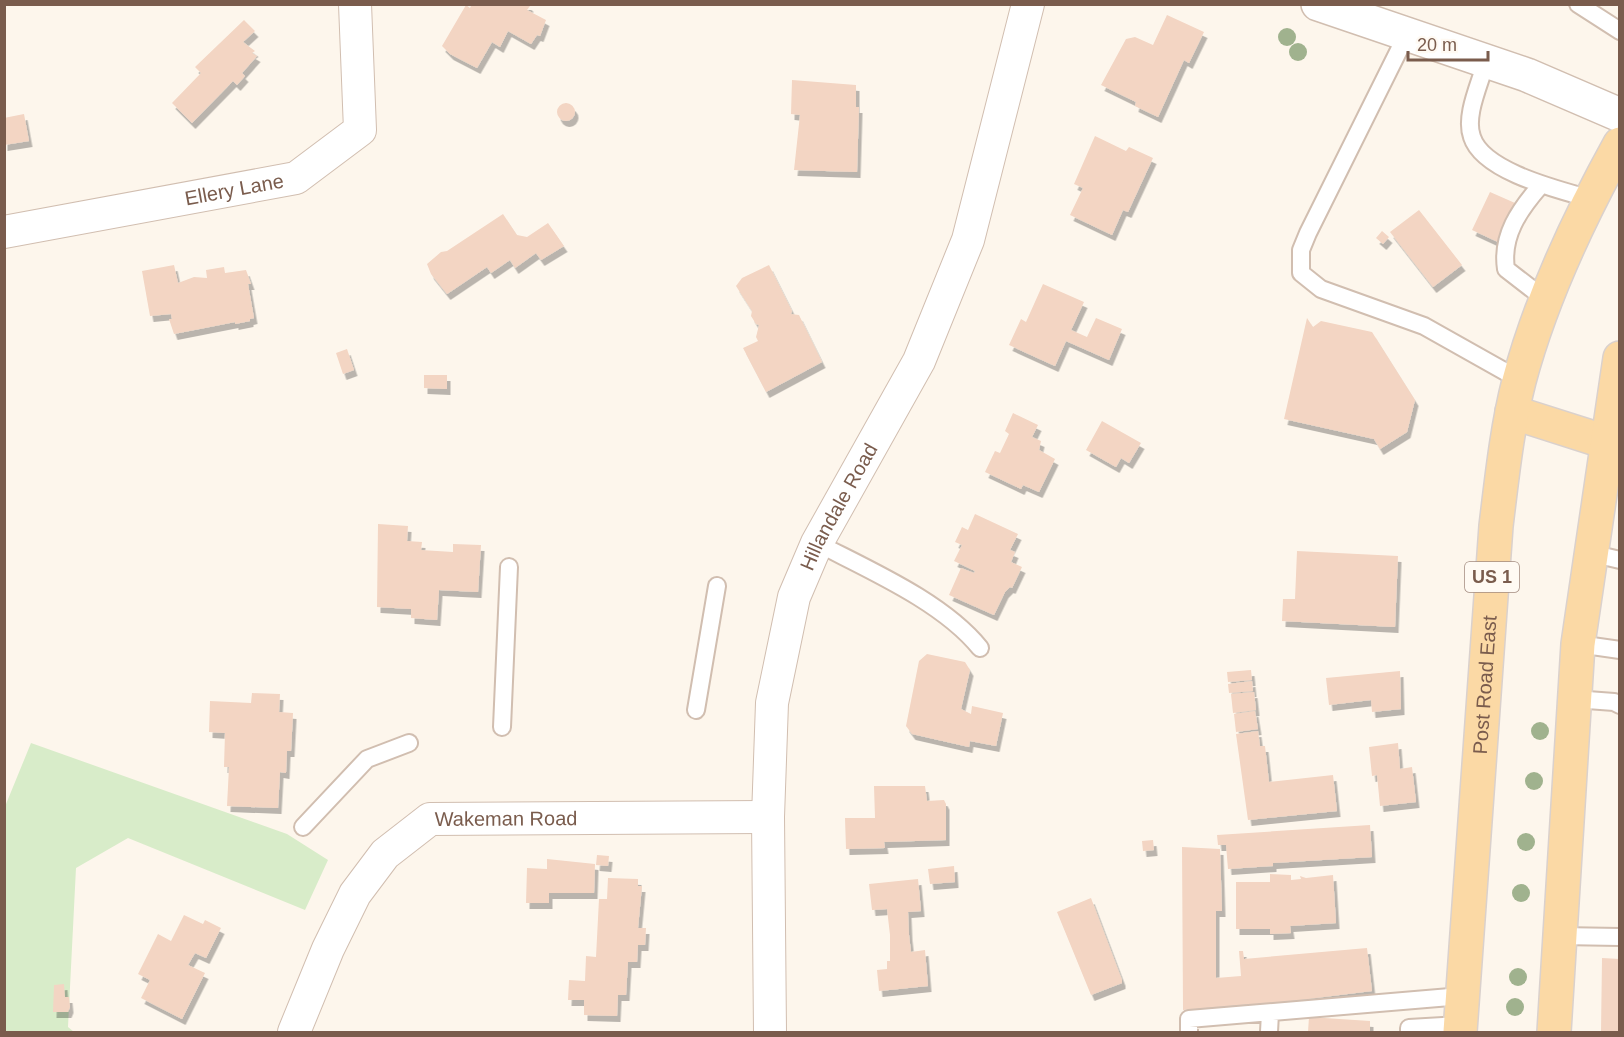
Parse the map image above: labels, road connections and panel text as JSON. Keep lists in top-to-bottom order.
{
  "streets": {
    "main road": ["US 1", "Post Road East"],
    "street": ["Ellery Lane", "Hillandale Road", "Wakeman Road"]
  },
  "crossings": [
    ["Hillandale Road", "Wakeman Road"]
  ],
  "scale_bar": "20 m"
}
